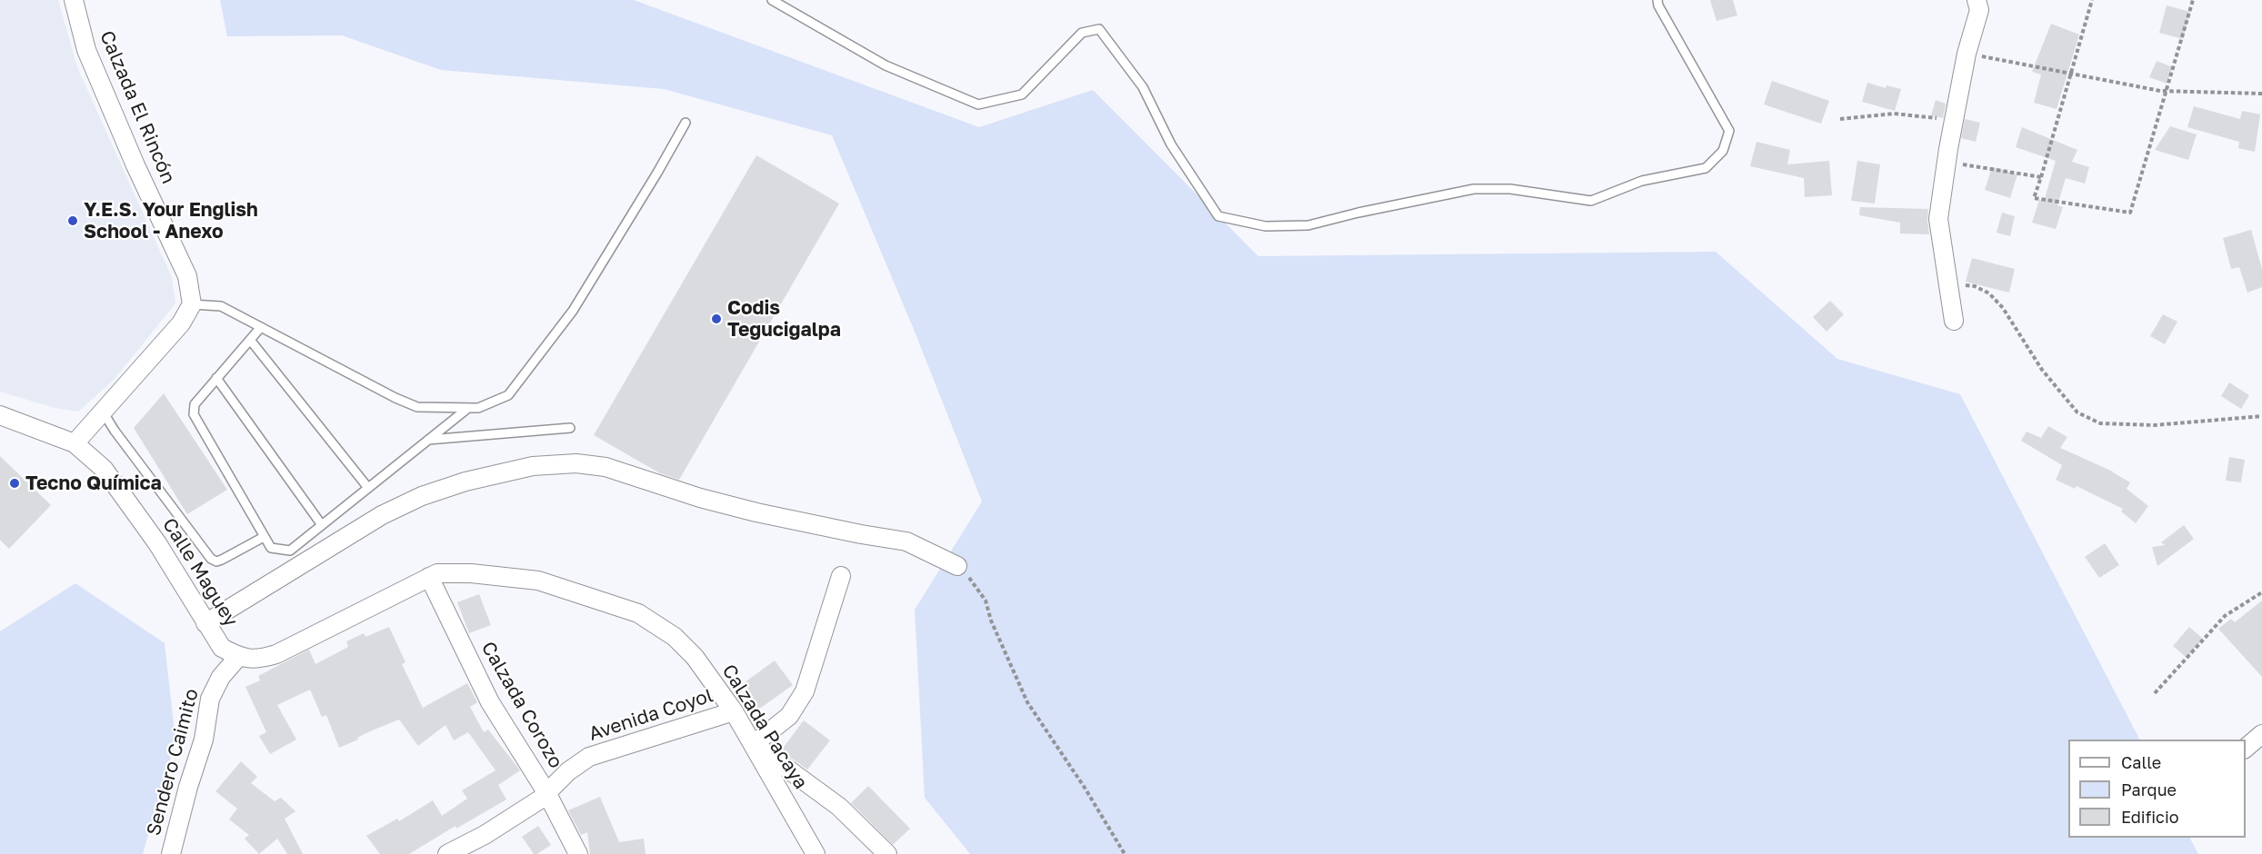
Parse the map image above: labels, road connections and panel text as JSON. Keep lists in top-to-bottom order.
{
  "streets": {
    "street": [
      "Calzada El Rincón",
      "Calle Maguey",
      "Calzada Corozo",
      "Avenida Coyol",
      "Calzada Pacaya",
      "Sendero Caimito"
    ]
  },
  "crossings": [
    ["Calle Maguey", "Calzada Pacaya"],
    ["Calle Maguey", "Sendero Caimito"],
    ["Calzada Corozo", "Avenida Coyol"],
    ["Calzada Corozo", "Calzada Pacaya"],
    ["Avenida Coyol", "Calzada Pacaya"],
    ["Calzada Pacaya", "Sendero Caimito"]
  ],
  "places": ["Y.E.S. Your English School - Anexo", "Codis Tegucigalpa", "Tecno Química"],
  "legend": ["Calle", "Parque", "Edificio"]
}
